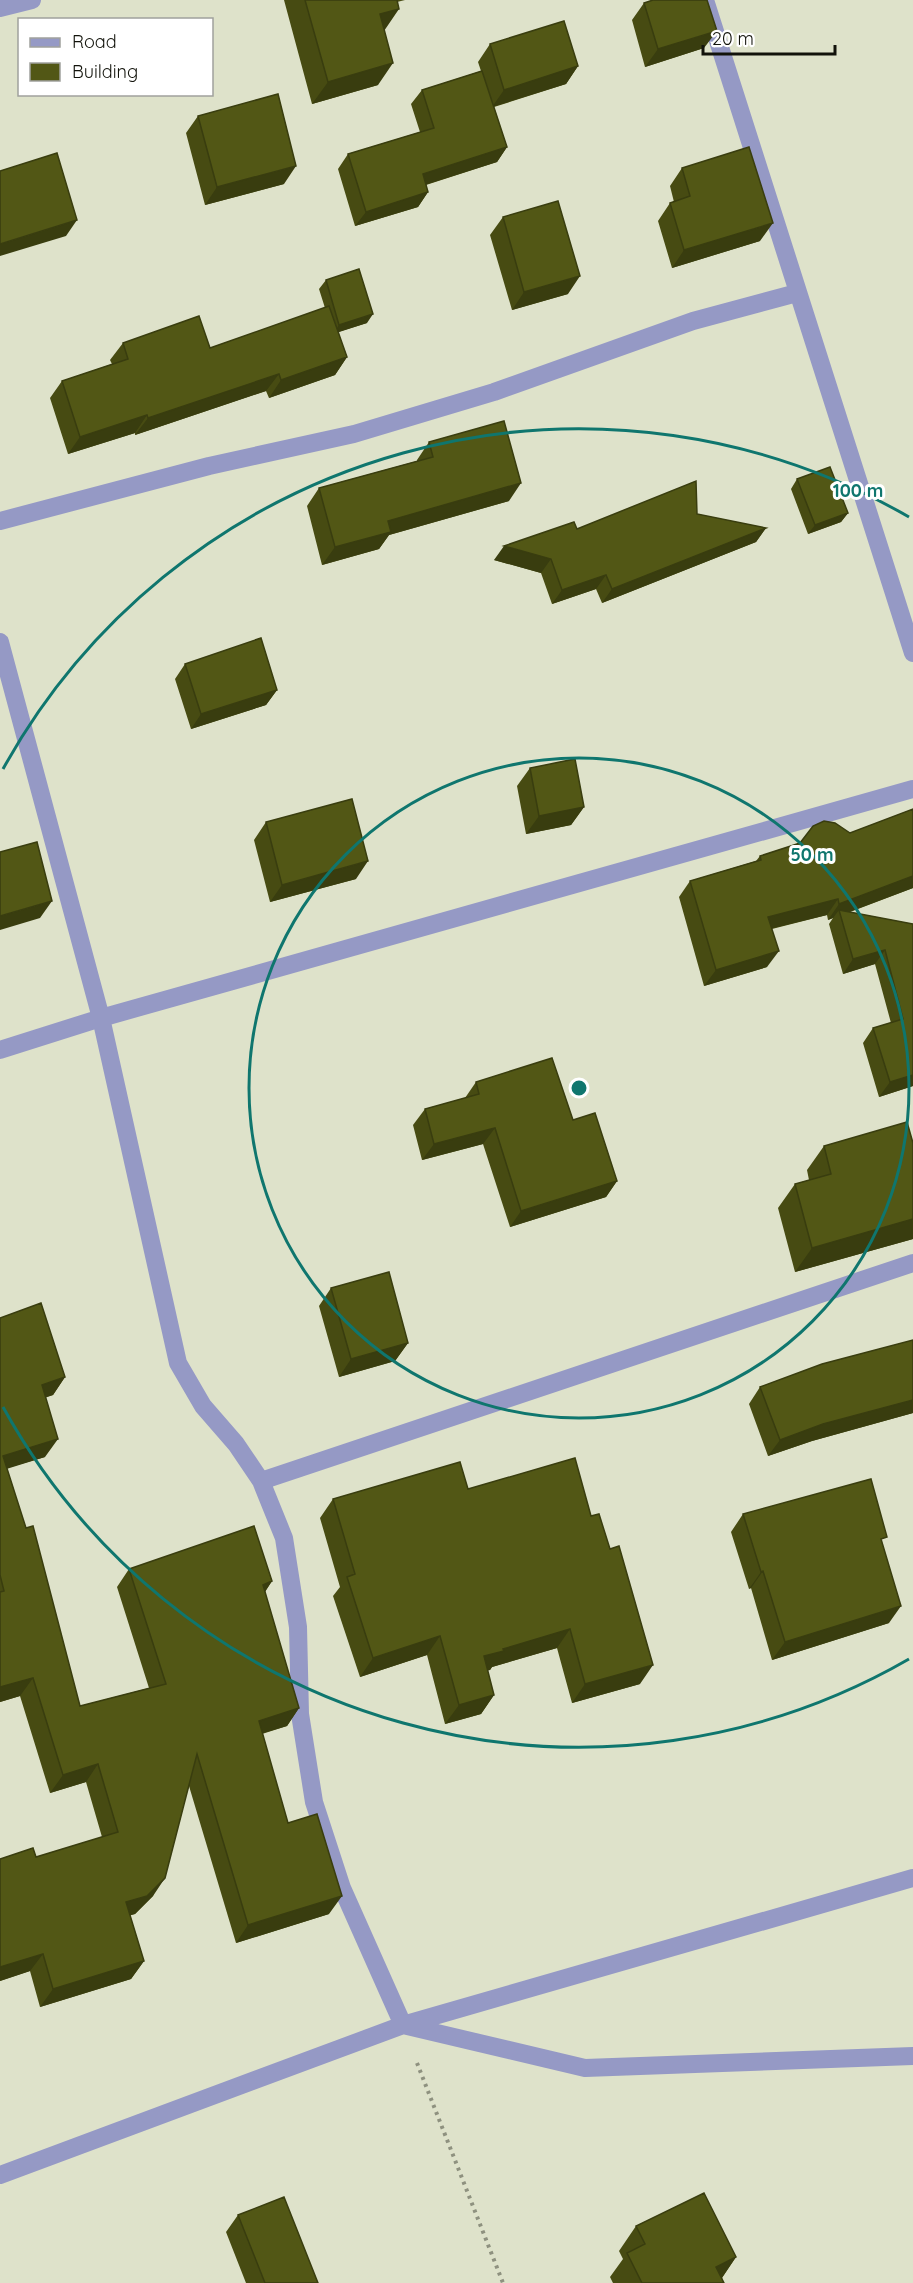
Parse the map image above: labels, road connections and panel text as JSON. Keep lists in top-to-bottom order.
{
  "legend": ["Road", "Building"],
  "scale_bar": "20 m",
  "rings": ["100 m", "50 m"]
}
